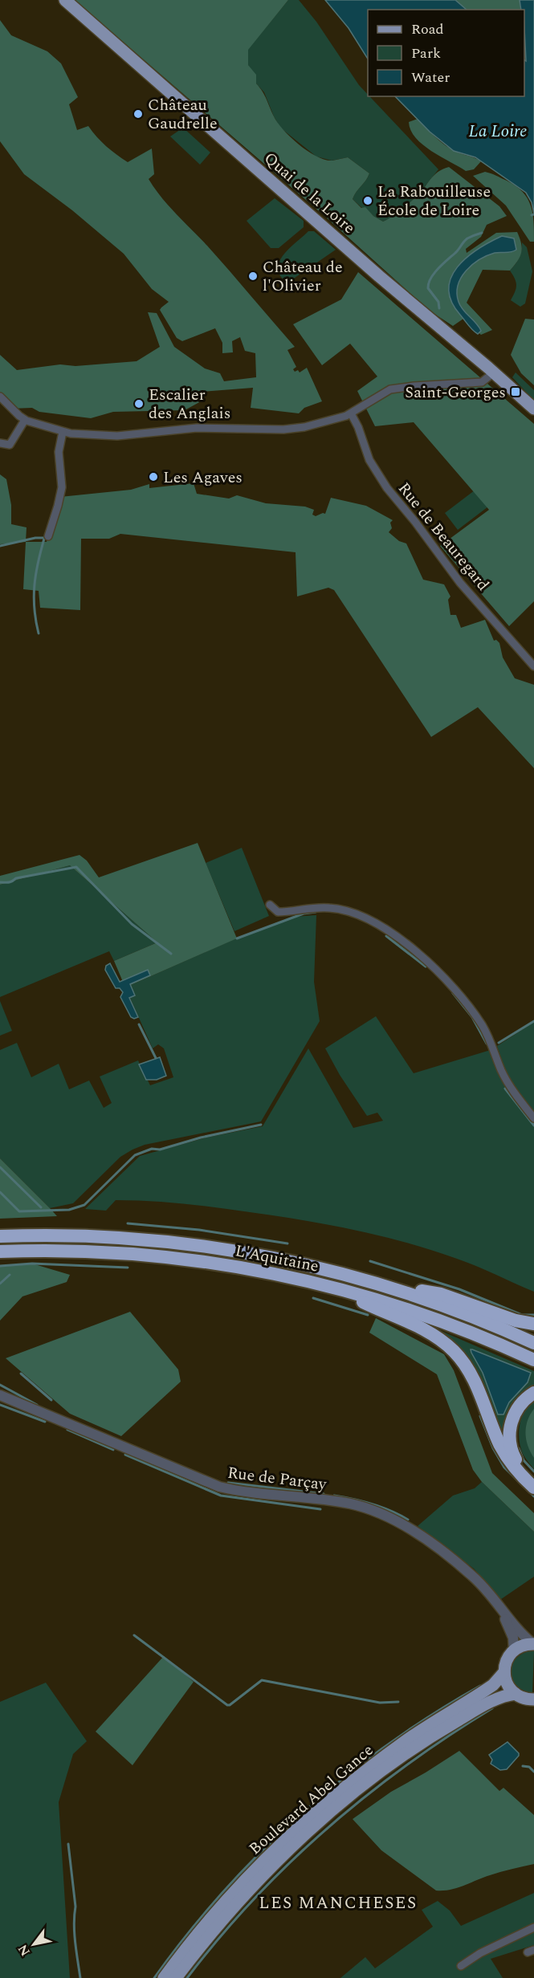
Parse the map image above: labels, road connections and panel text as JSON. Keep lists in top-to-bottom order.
{
  "streets": {
    "highway": ["L'Aquitaine"],
    "main road": ["Quai de la Loire", "Boulevard Abel Gance"],
    "street": ["Rue de Beauregard", "Rue de Parçay"]
  },
  "districts": ["LES MANCHESES"],
  "water": ["La Loire"],
  "places": {
    "other": [
      "Château Gaudrelle",
      "La Rabouilleuse École de Loire",
      "Château de l'Olivier",
      "Escalier des Anglais",
      "Les Agaves"
    ],
    "transit": ["Saint-Georges"]
  },
  "legend": ["Road", "Park", "Water"],
  "north": "bottom left"
}
